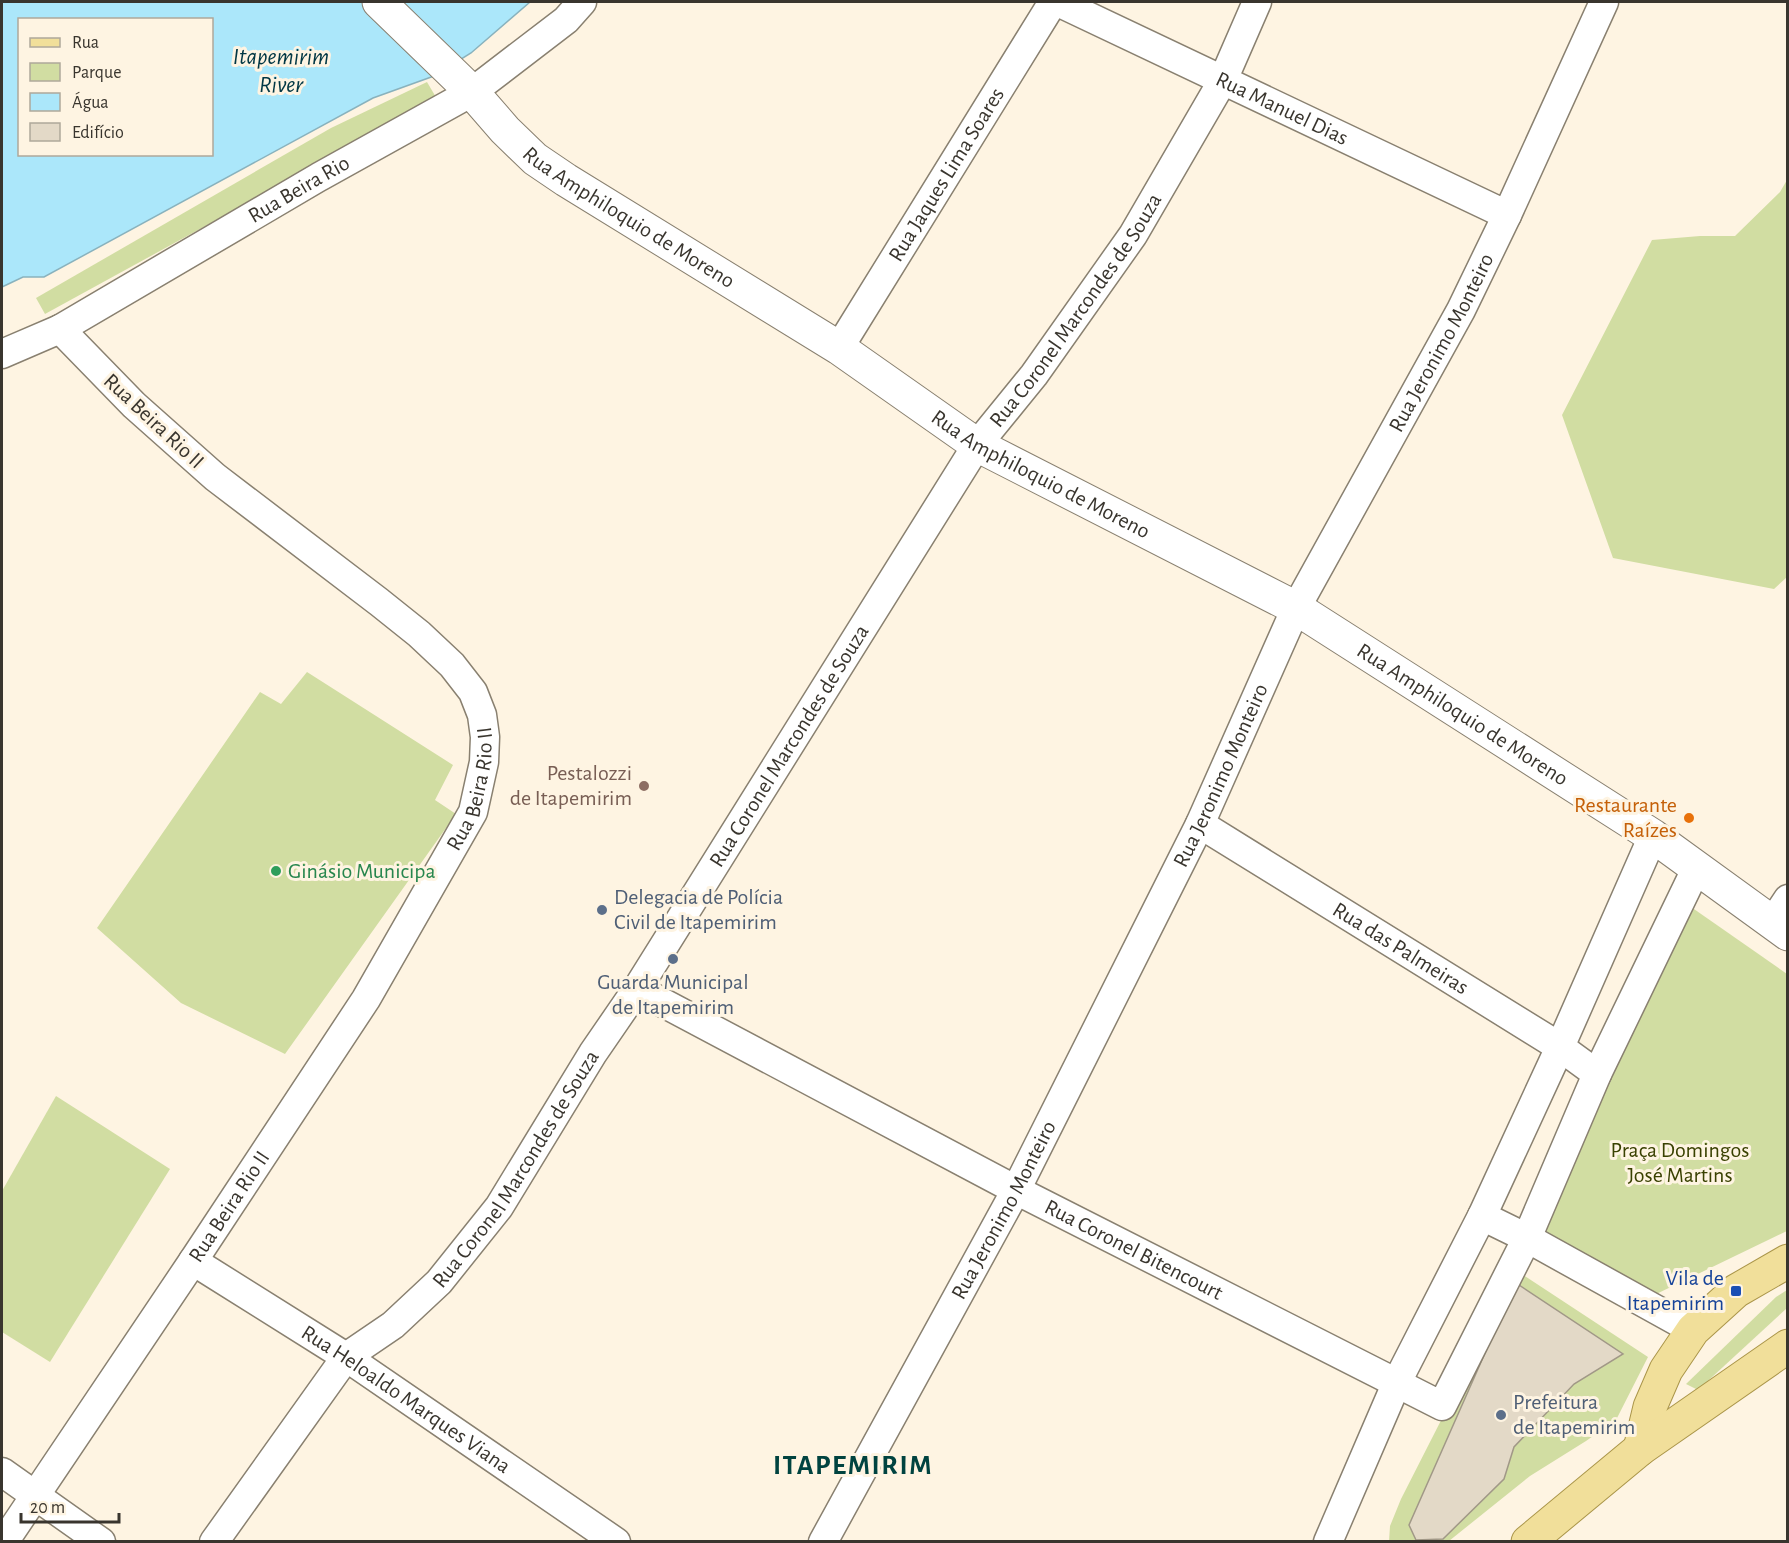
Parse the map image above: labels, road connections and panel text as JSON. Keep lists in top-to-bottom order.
{
  "streets": {
    "main road": ["Rua Amphiloquio de Moreno"],
    "street": [
      "Rua Manuel Dias",
      "Rua Jaques Lima Soares",
      "Rua Beira Rio",
      "Rua Coronel Marcondes de Souza",
      "Rua Jeronimo Monteiro",
      "Rua Beira Rio II",
      "Rua das Palmeiras",
      "Rua Coronel Bitencourt",
      "Rua Heloaldo Marques Viana"
    ]
  },
  "crossings": [
    ["Rua Manuel Dias", "Rua Jaques Lima Soares"],
    ["Rua Manuel Dias", "Rua Coronel Marcondes de Souza"],
    ["Rua Manuel Dias", "Rua Jeronimo Monteiro"],
    ["Rua Jaques Lima Soares", "Rua Amphiloquio de Moreno"],
    ["Rua Beira Rio", "Rua Amphiloquio de Moreno"],
    ["Rua Beira Rio", "Rua Beira Rio II"],
    ["Rua Amphiloquio de Moreno", "Rua Coronel Marcondes de Souza"],
    ["Rua Amphiloquio de Moreno", "Rua Jeronimo Monteiro"],
    ["Rua Coronel Marcondes de Souza", "Rua Coronel Bitencourt"],
    ["Rua Coronel Marcondes de Souza", "Rua Heloaldo Marques Viana"],
    ["Rua Jeronimo Monteiro", "Rua das Palmeiras"],
    ["Rua Jeronimo Monteiro", "Rua Coronel Bitencourt"],
    ["Rua Beira Rio II", "Rua Heloaldo Marques Viana"]
  ],
  "districts": ["ITAPEMIRIM"],
  "water": ["Itapemirim River"],
  "parks": ["Praça Domingos José Martins"],
  "places": {
    "other": [
      "Pestalozzi de Itapemirim",
      "Restaurante Raízes",
      "Ginásio Municipa",
      "Delegacia de Polícia Civil de Itapemirim",
      "Guarda Municipal de Itapemirim",
      "Prefeitura de Itapemirim"
    ],
    "transit": ["Vila de Itapemirim"]
  },
  "legend": [
    "Rua",
    "Parque",
    "Água",
    "Edifício"
  ],
  "scale_bar": "20 m"
}
